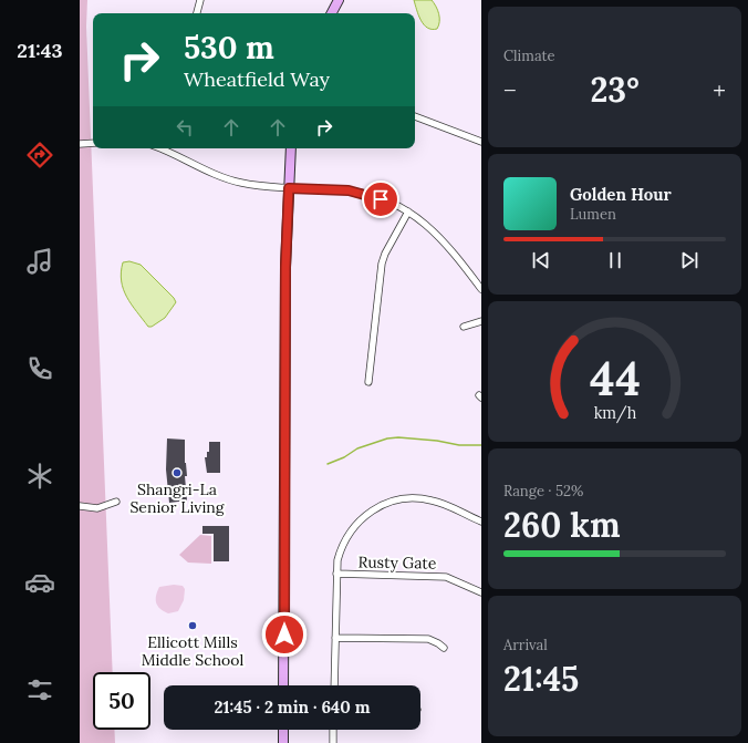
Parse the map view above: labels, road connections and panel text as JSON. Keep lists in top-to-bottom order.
{
  "streets": {
    "street": ["Rusty Gate"]
  },
  "places": ["Shangri-La Senior Living", "Ellicott Mills Middle School"],
  "page": {
    "tabs": "21:43",
    "tile": [
      "Climate",
      ["Range · 52%", "260 km"],
      ["Arrival", "21:45"]
    ],
    "turn": ["530 m", "Wheatfield Way"],
    "heat": ["−", "23°", "+"],
    "song": ["Golden Hour", "Lumen"],
    "limit": "50",
    "trip": "21:45 · 2 min · 640 m",
    "gauge": ["44", "km/h"]
  }
}
